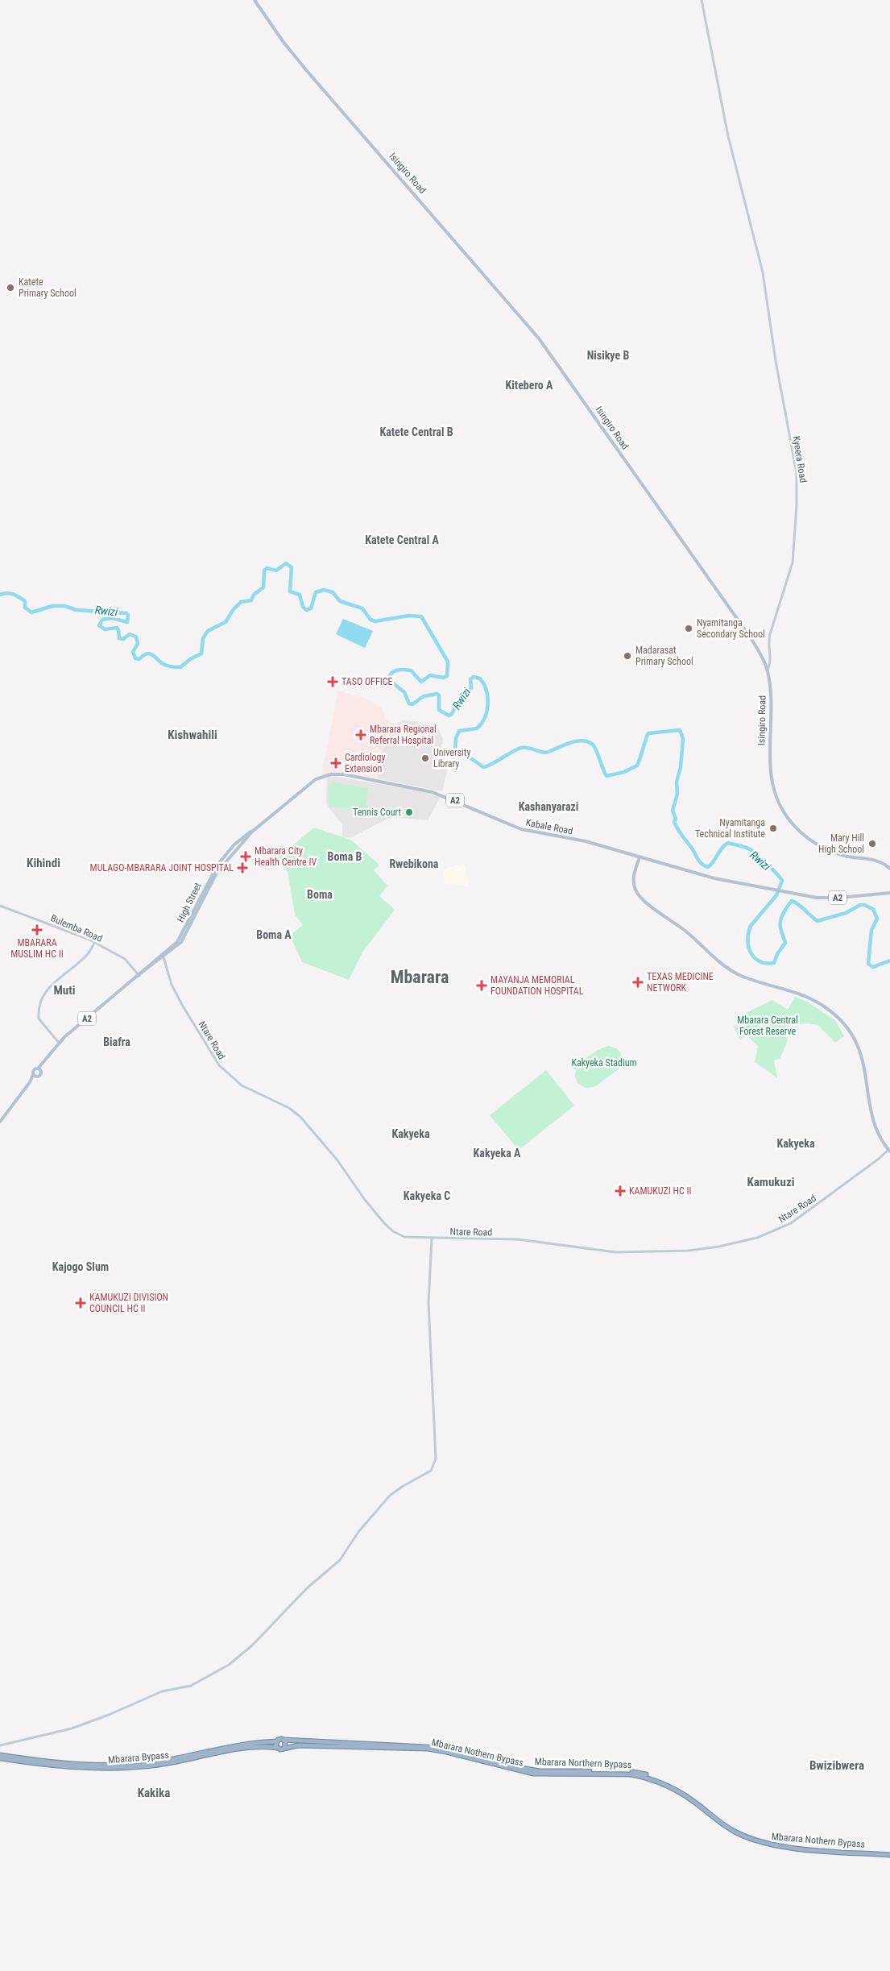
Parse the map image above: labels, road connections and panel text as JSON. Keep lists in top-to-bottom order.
{
  "streets": {
    "highway": ["Mbarara Nothern Bypass", "Mbarara Bypass", "Mbarara Northern Bypass"],
    "main road": [
      "Isingiro Road",
      "Kyeera Road",
      "A2",
      "Kabale Road",
      "High Street",
      "Bulemba Road",
      "Ntare Road"
    ]
  },
  "crossings": [
    ["Isingiro Road", "Kyeera Road"],
    ["A2", "High Street"],
    ["Kabale Road", "High Street"],
    ["High Street", "Bulemba Road"],
    ["High Street", "Ntare Road"],
    ["Mbarara Nothern Bypass", "Mbarara Bypass"],
    ["Mbarara Nothern Bypass", "Mbarara Northern Bypass"],
    ["Mbarara Bypass", "Mbarara Northern Bypass"]
  ],
  "districts": [
    "Nisikye B",
    "Kitebero A",
    "Katete Central B",
    "Katete Central A",
    "Kishwahili",
    "Kashanyarazi",
    "Boma B",
    "Kihindi",
    "Rwebikona",
    "Boma",
    "Boma A",
    "Mbarara",
    "Muti",
    "Biafra",
    "Kakyeka",
    "Kakyeka",
    "Kakyeka A",
    "Kamukuzi",
    "Kakyeka C",
    "Kajogo Slum",
    "Bwizibwera",
    "Kakika"
  ],
  "water": ["Rwizi"],
  "parks": ["Mbarara Central Forest Reserve", "Kakyeka Stadium"],
  "places": {
    "other": [
      "Katete Primary School",
      "Nyamitanga Secondary School",
      "Madarasat Primary School",
      "University Library",
      "Tennis Court",
      "Nyamitanga Technical Institute",
      "Mary Hill High School"
    ],
    "health": [
      "TASO OFFICE",
      "Mbarara Regional Referral Hospital",
      "Cardiology Extension",
      "Mbarara City Health Centre IV",
      "MULAGO-MBARARA JOINT HOSPITAL",
      "MBARARA MUSLIM HC II",
      "TEXAS MEDICINE NETWORK",
      "MAYANJA MEMORIAL FOUNDATION HOSPITAL",
      "KAMUKUZI HC II",
      "KAMUKUZI DIVISION COUNCIL HC II"
    ]
  }
}
